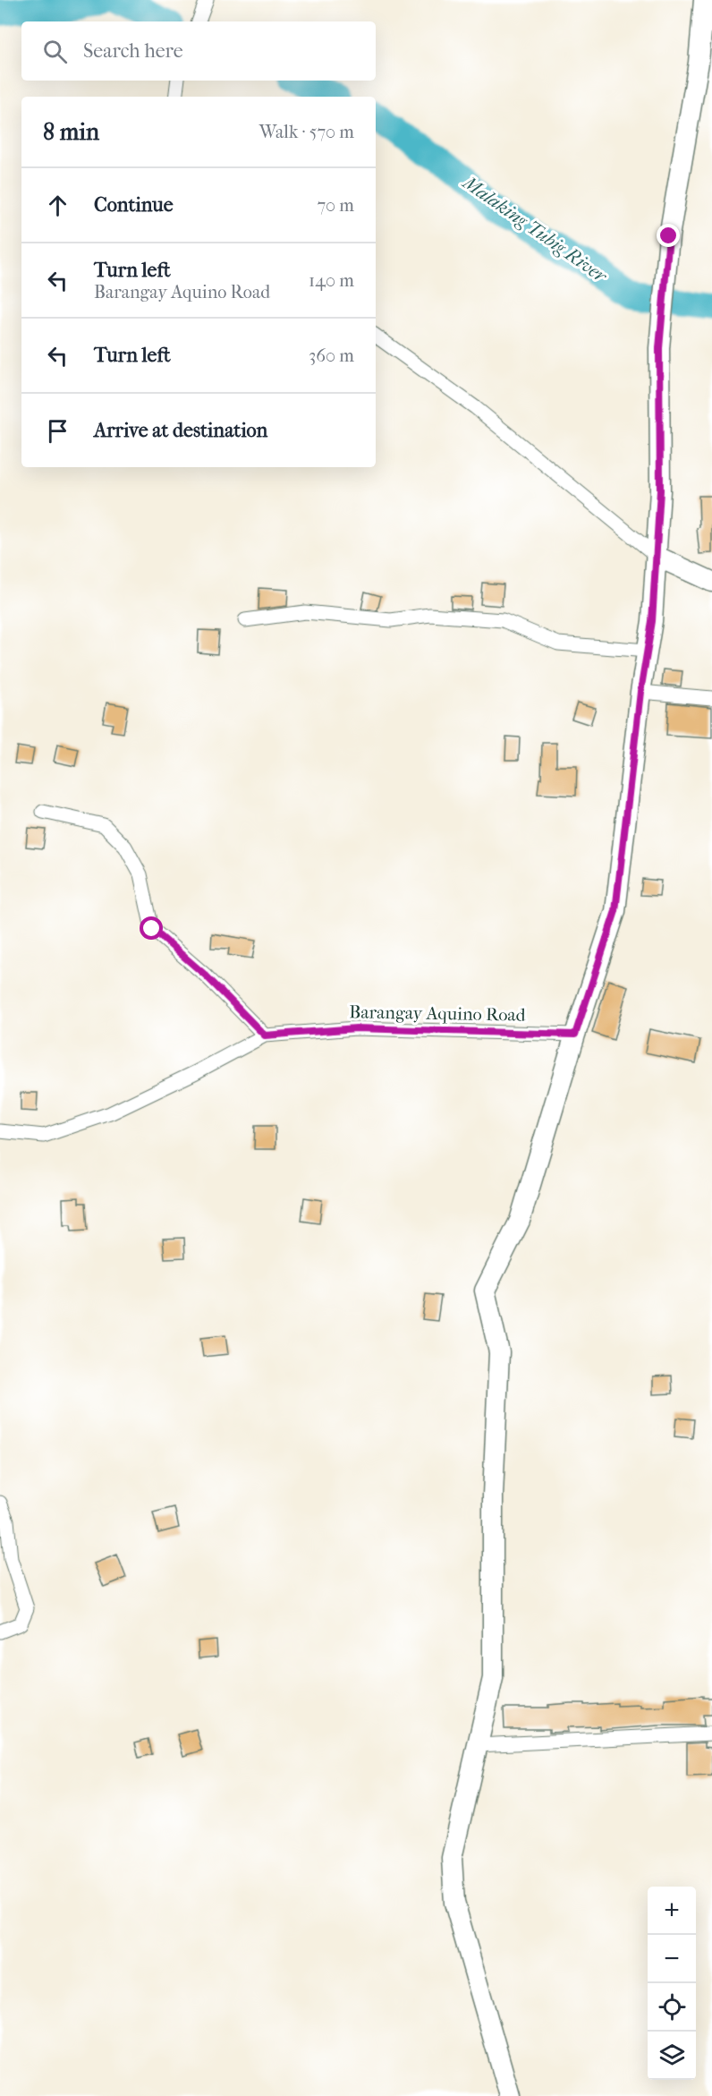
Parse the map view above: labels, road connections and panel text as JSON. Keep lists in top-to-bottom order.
{
  "streets": {
    "street": ["Barangay Aquino Road"]
  },
  "water": ["Malaking Tubig River"],
  "page": {
    "search": "Search here",
    "heading": ["8 min", "Walk · 570 m"],
    "list": [
      ["Continue", "70 m"],
      ["Turn left", "Barangay Aquino Road", "140 m"],
      ["Turn left", "360 m"],
      "Arrive at destination"
    ],
    "map_buttons": ["+", "−"]
  }
}
